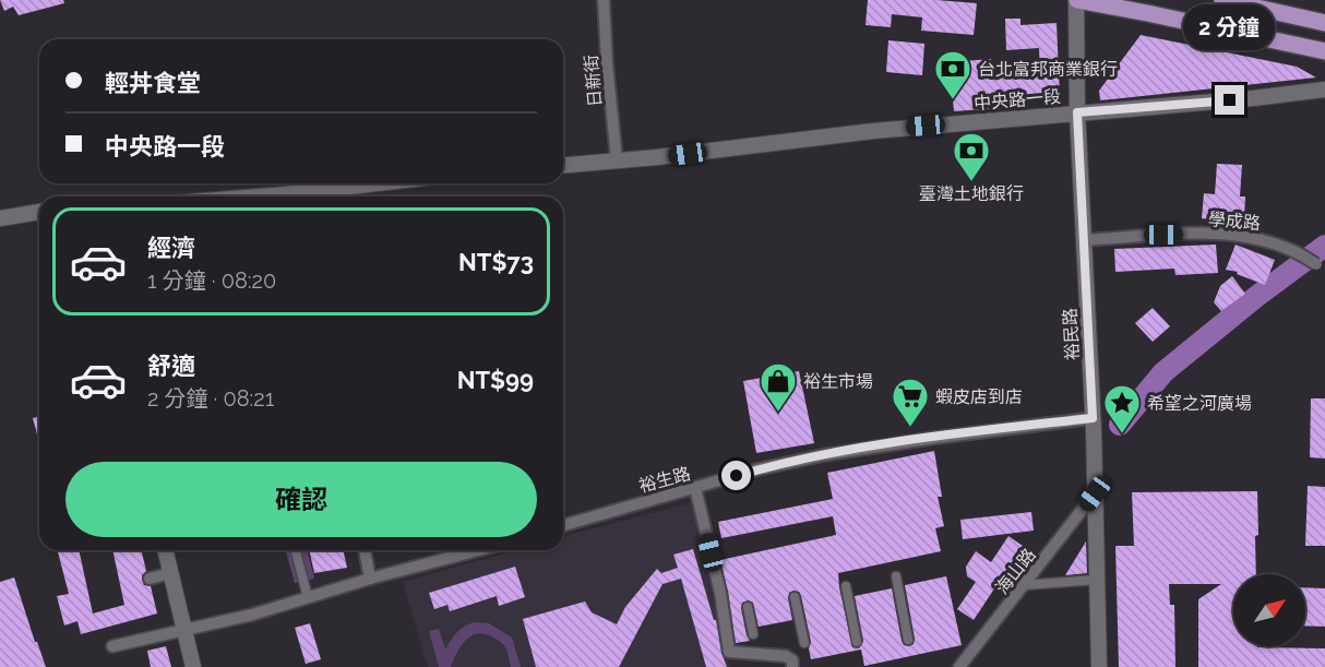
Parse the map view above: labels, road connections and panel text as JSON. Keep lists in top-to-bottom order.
{
  "streets": {
    "street": [
      "日新街",
      "中央路一段",
      "學成路",
      "裕民路",
      "裕生路",
      "海山路"
    ]
  },
  "crossings": [
    ["日新街", "中央路一段"],
    ["中央路一段", "裕民路"],
    ["學成路", "裕民路"],
    ["裕民路", "裕生路"],
    ["裕民路", "海山路"]
  ],
  "places": {
    "bank": ["台北富邦商業銀行", "臺灣土地銀行"],
    "shop": ["裕生市場"],
    "supermarket": ["蝦皮店到店"],
    "place": ["希望之河廣場"]
  },
  "north": "top right",
  "page": {
    "bubble": "2 分鐘",
    "banner": ["輕丼食堂", "中央路一段"],
    "list": [
      {
        "name": "經濟",
        "note": "1 分鐘 · 08:20",
        "value": "NT$73"
      },
      {
        "name": "舒適",
        "note": "2 分鐘 · 08:21",
        "value": "NT$99"
      }
    ],
    "buttons": "確認"
  }
}
